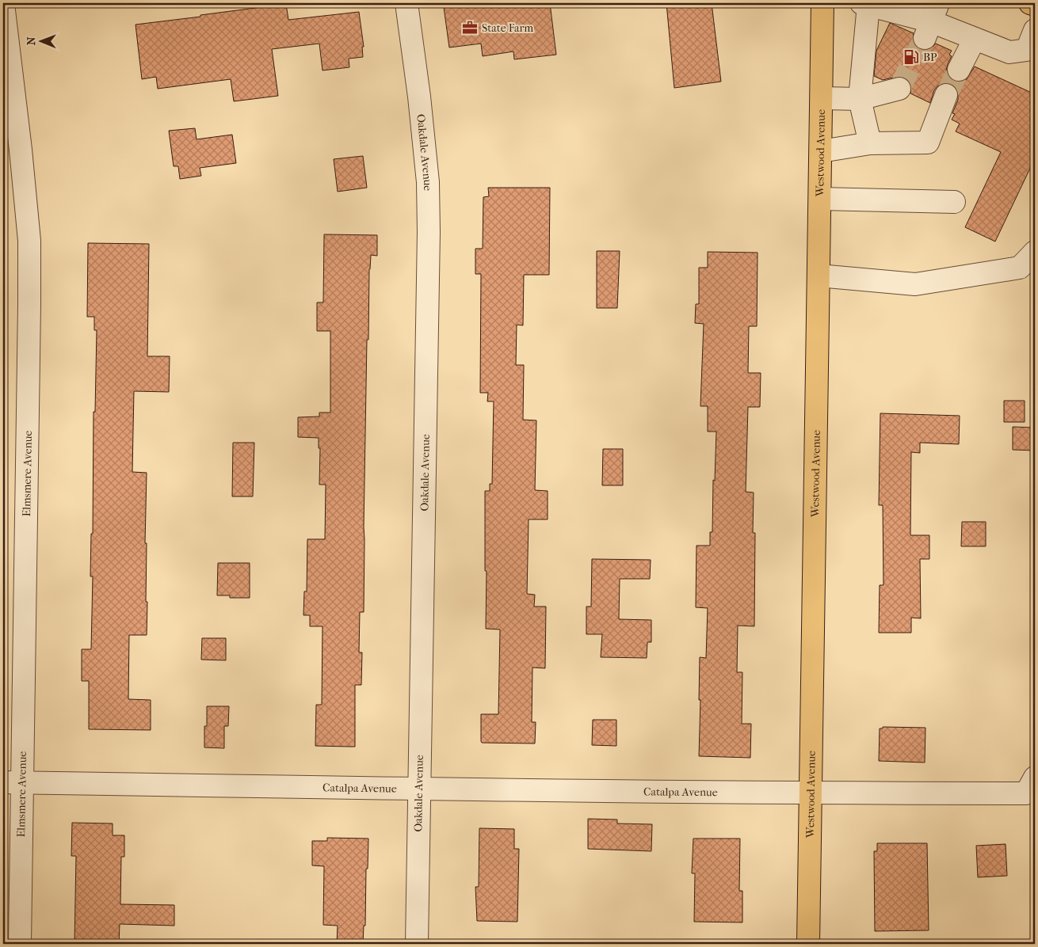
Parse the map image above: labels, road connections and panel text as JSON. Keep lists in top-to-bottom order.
{
  "streets": {
    "main road": ["Westwood Avenue"],
    "street": ["Oakdale Avenue", "Elmsmere Avenue", "Catalpa Avenue"]
  },
  "crossings": [
    ["Oakdale Avenue", "Catalpa Avenue"],
    ["Westwood Avenue", "Catalpa Avenue"],
    ["Elmsmere Avenue", "Catalpa Avenue"]
  ],
  "places": {
    "office": ["State Farm"],
    "fuel station": ["BP"]
  },
  "north": "left"
}
